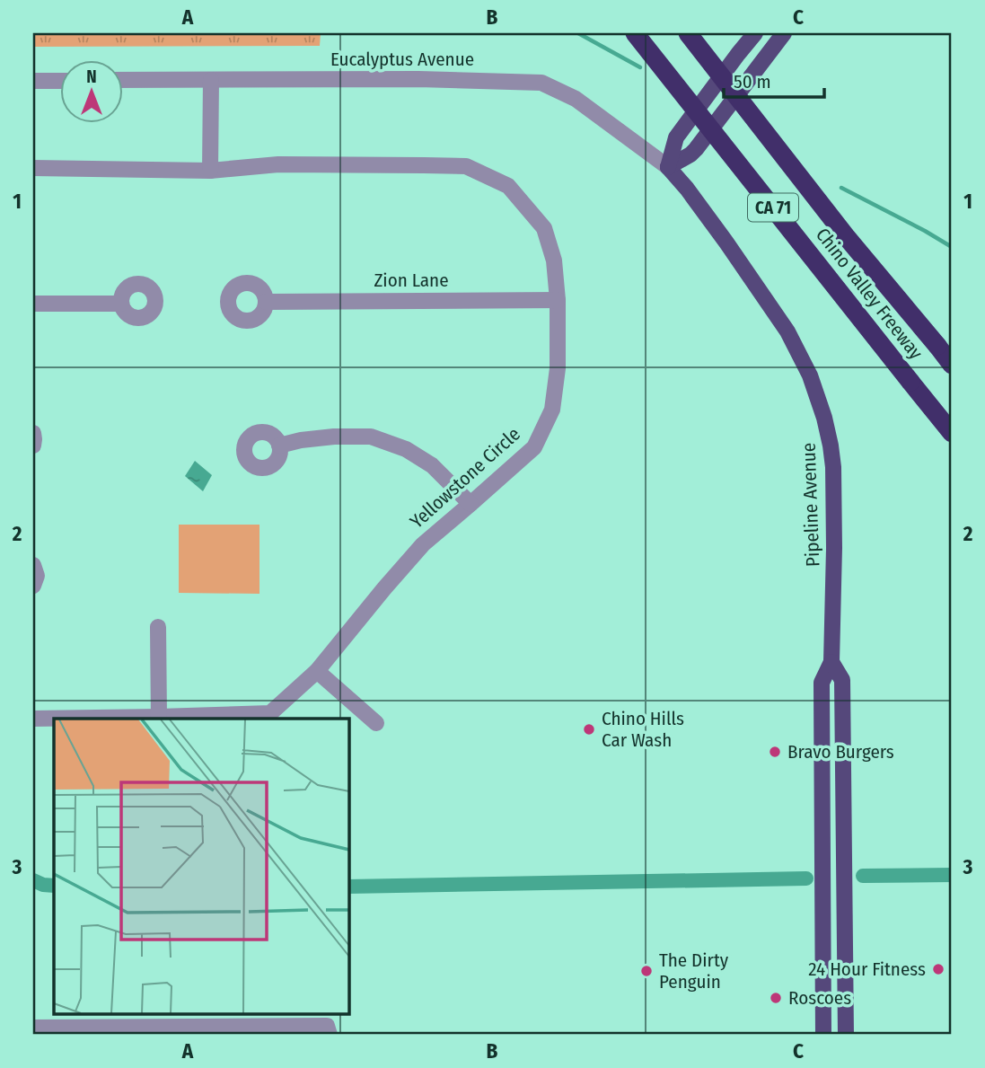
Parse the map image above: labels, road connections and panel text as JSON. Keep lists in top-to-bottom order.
{
  "streets": {
    "highway": ["CA 71", "Chino Valley Freeway"],
    "main road": ["Pipeline Avenue"],
    "street": ["Eucalyptus Avenue", "Zion Lane", "Yellowstone Circle"]
  },
  "crossings": [
    ["Eucalyptus Avenue", "Pipeline Avenue"],
    ["Zion Lane", "Yellowstone Circle"]
  ],
  "places": [
    "Chino Hills Car Wash",
    "Bravo Burgers",
    "24 Hour Fitness",
    "The Dirty Penguin",
    "Roscoes"
  ],
  "scale_bar": "50 m",
  "north": "top",
  "grid": {
    "columns": ["A", "B", "C"],
    "rows": ["1", "2", "3"]
  }
}
